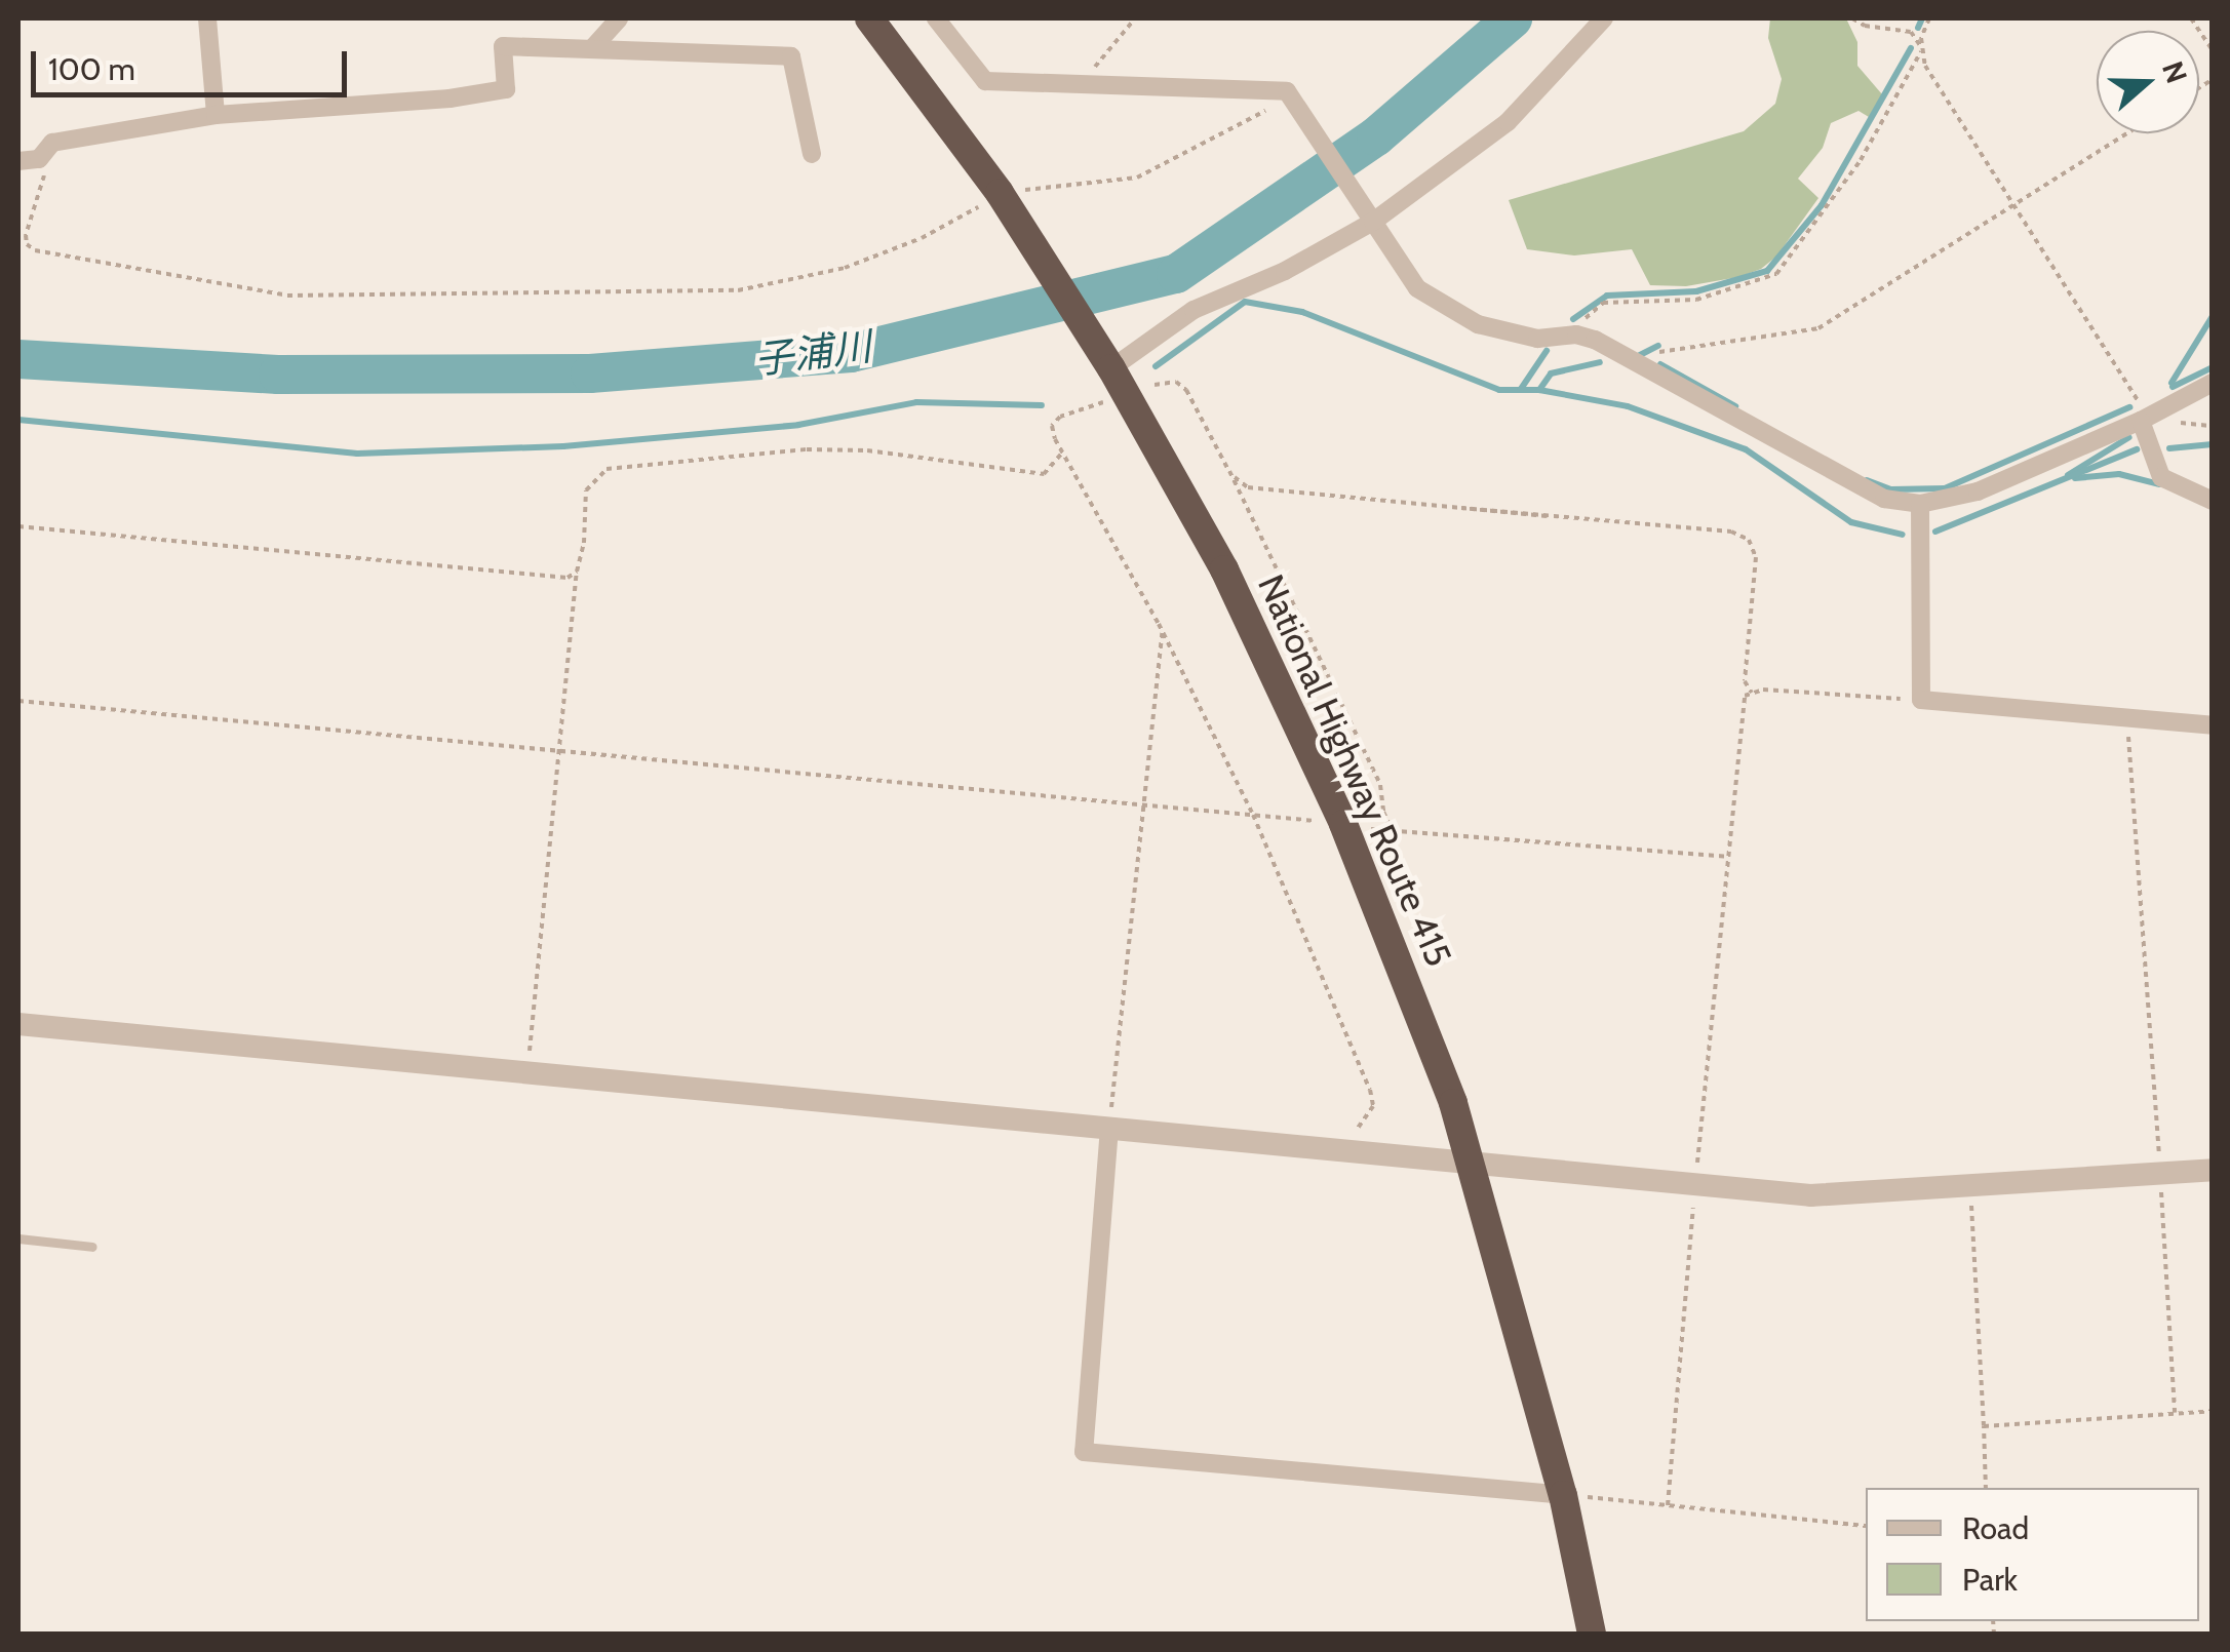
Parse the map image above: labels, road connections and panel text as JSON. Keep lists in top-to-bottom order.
{
  "streets": {
    "highway": ["National Highway Route 415"]
  },
  "water": ["子浦川"],
  "legend": ["Road", "Park"],
  "scale_bar": "100 m",
  "north": "right"
}
